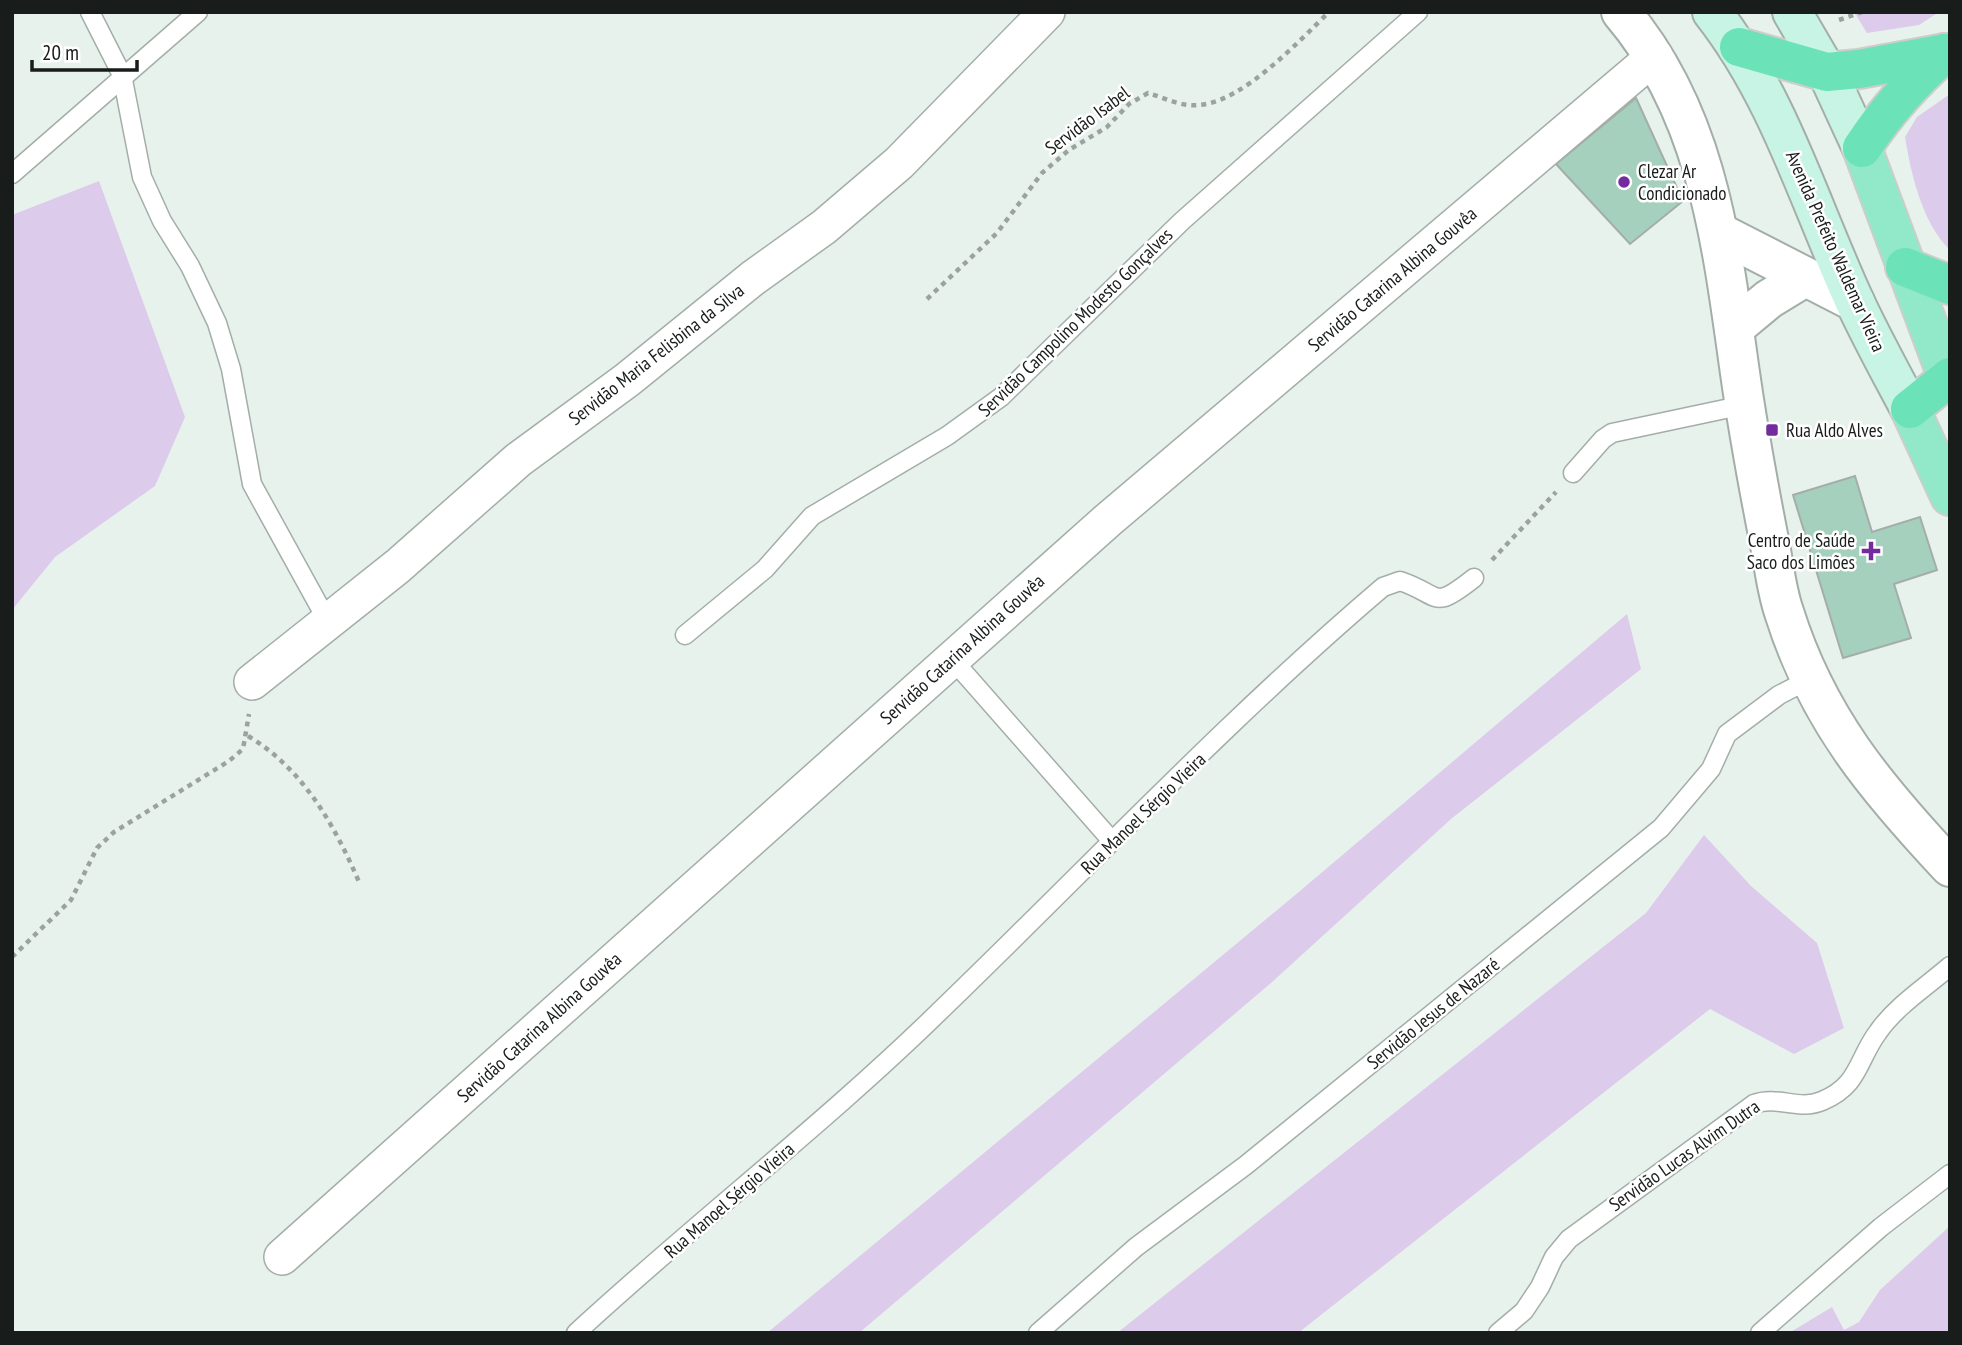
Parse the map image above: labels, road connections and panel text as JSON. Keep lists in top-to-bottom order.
{
  "streets": {
    "main road": ["Avenida Prefeito Waldemar Vieira"],
    "street": ["Servidão Catarina Albina Gouvêa", "Servidão Maria Felisbina da Silva"],
    "lane": [
      "Servidão Campolino Modesto Gonçalves",
      "Rua Manoel Sérgio Vieira",
      "Servidão Jesus de Nazaré",
      "Servidão Lucas Alvim Dutra"
    ],
    "path": ["Servidão Isabel"]
  },
  "places": {
    "other": ["Clezar Ar Condicionado"],
    "transit": ["Rua Aldo Alves"],
    "health": ["Centro de Saúde Saco dos Limões"]
  },
  "scale_bar": "20 m"
}
